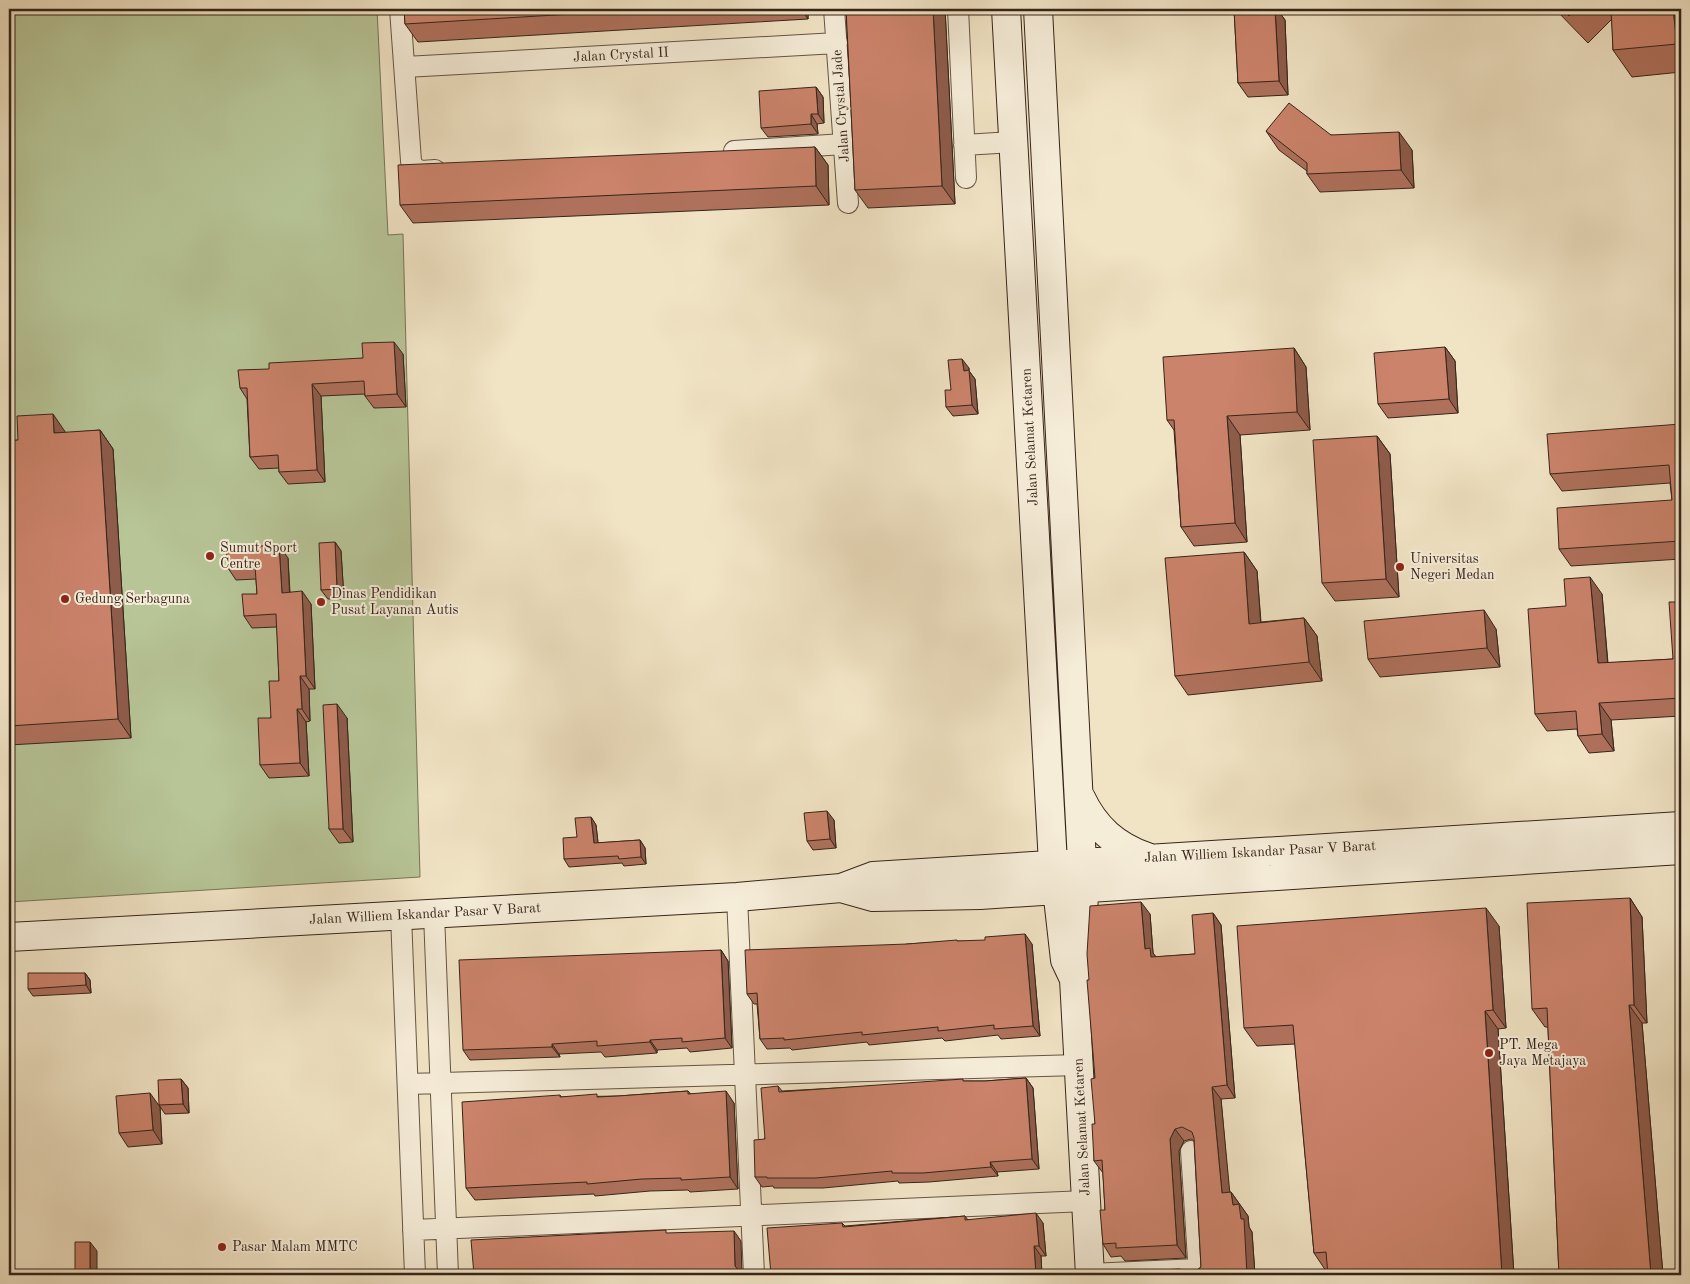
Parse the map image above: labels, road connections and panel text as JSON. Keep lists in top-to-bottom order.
{
  "streets": {
    "street": [
      "Jalan Crystal II",
      "Jalan Crystal Jade",
      "Jalan Selamat Ketaren",
      "Jalan Williem Iskandar Pasar V Barat"
    ]
  },
  "crossings": [
    ["Jalan Crystal II", "Jalan Crystal Jade"],
    ["Jalan Selamat Ketaren", "Jalan Williem Iskandar Pasar V Barat"]
  ],
  "places": [
    "Sumut Sport Centre",
    "Universitas Negeri Medan",
    "Gedung Serbaguna",
    "Dinas Pendidikan Pusat Layanan Autis",
    "PT. Mega Jaya Metajaya",
    "Pasar Malam MMTC"
  ]
}
